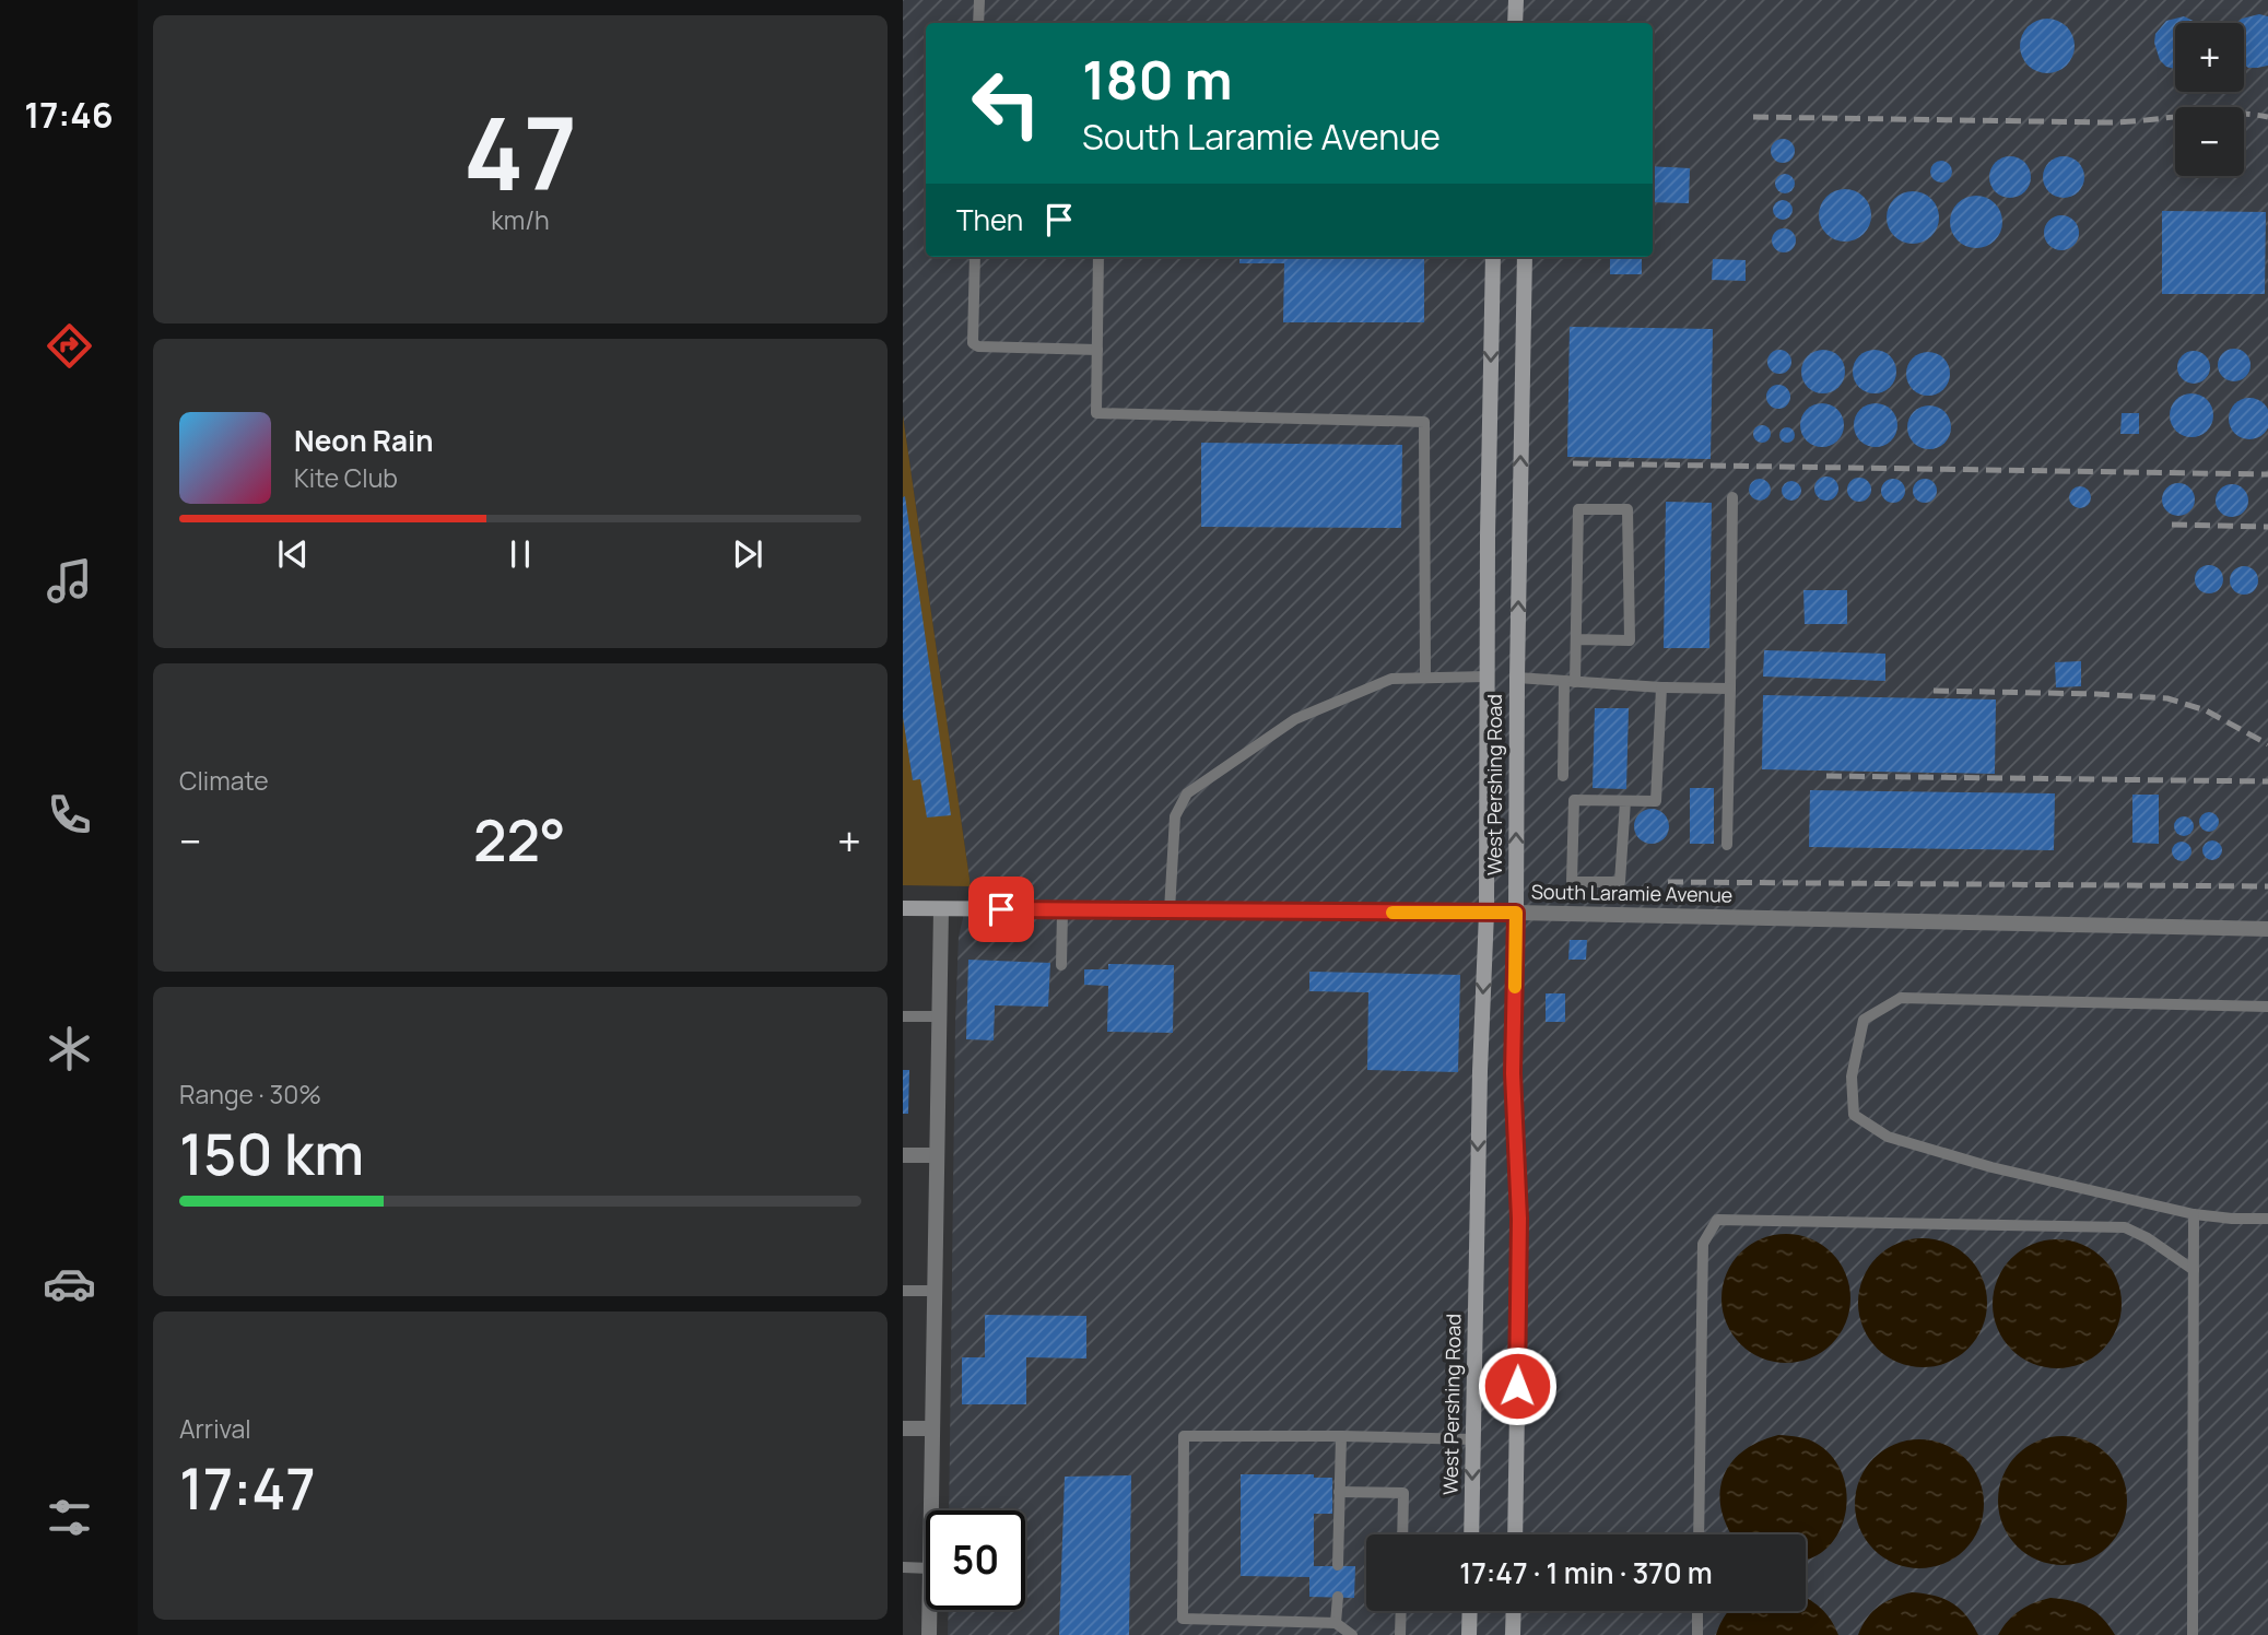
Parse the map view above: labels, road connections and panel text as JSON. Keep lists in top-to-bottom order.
{
  "streets": {
    "main road": ["West Pershing Road", "South Laramie Avenue"]
  },
  "crossings": [
    ["West Pershing Road", "South Laramie Avenue"]
  ],
  "page": {
    "tabs": "17:46",
    "tile": [
      ["47", "km/h"],
      "Climate",
      ["Range · 30%", "150 km"],
      ["Arrival", "17:47"]
    ],
    "map_buttons": ["+", "−"],
    "turn": ["180 m", "South Laramie Avenue"],
    "then": "Then",
    "song": ["Neon Rain", "Kite Club"],
    "heat": ["−", "22°", "+"],
    "limit": "50",
    "trip": "17:47 · 1 min · 370 m"
  }
}
